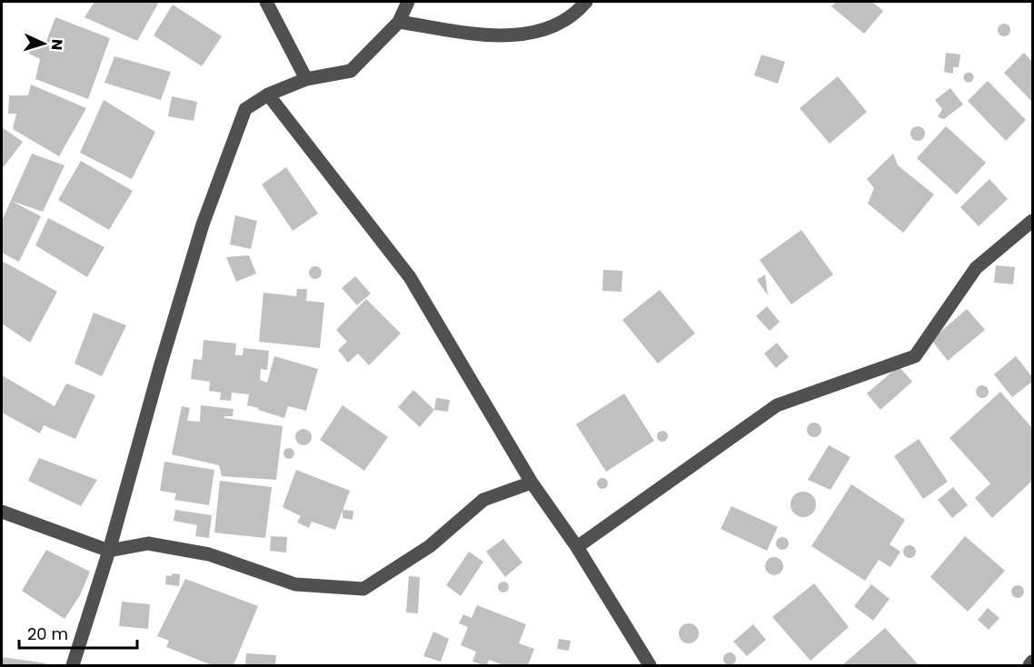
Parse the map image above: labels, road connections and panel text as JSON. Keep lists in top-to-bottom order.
{
  "scale_bar": "20 m",
  "north": "right"
}
